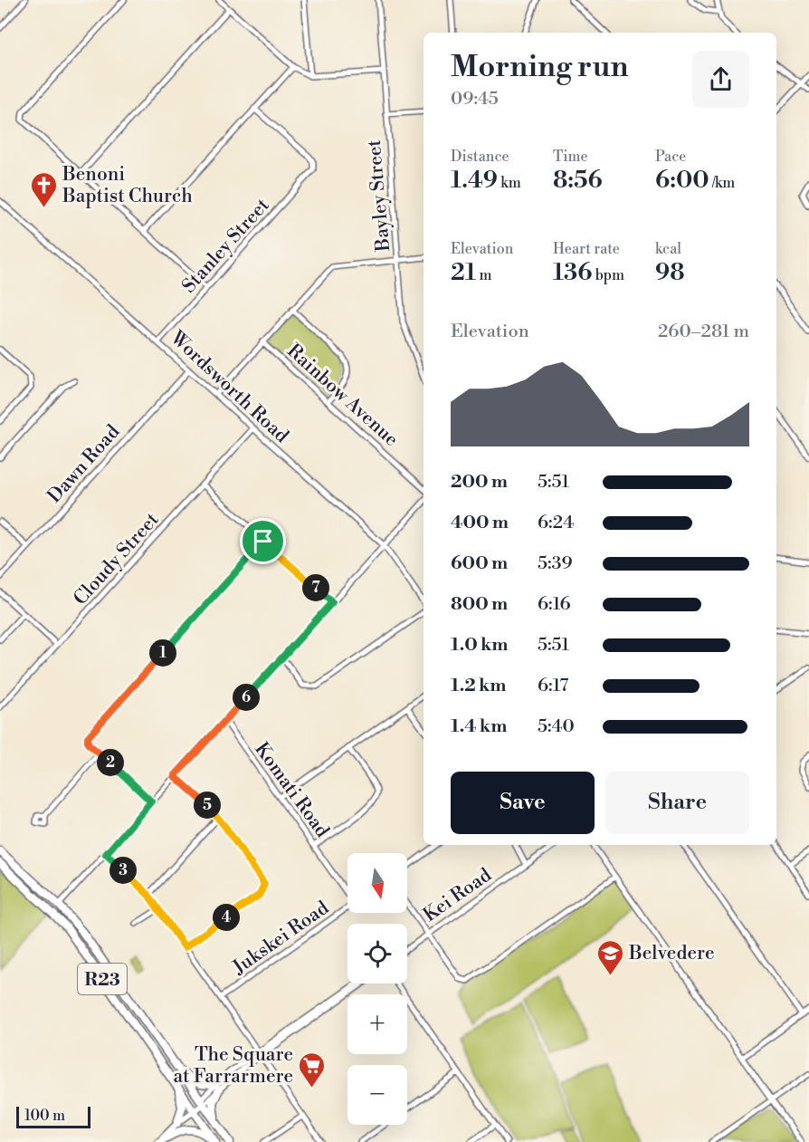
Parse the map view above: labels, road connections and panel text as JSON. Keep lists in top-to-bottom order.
{
  "streets": {
    "main road": ["R23"],
    "street": [
      "Bayley Street",
      "Stanley Street",
      "Wordsworth Road",
      "Rainbow Avenue",
      "Dawn Road",
      "Cloudy Street",
      "Komati Road",
      "Kei Road",
      "Jukskei Road"
    ]
  },
  "crossings": [
    ["Stanley Street", "Wordsworth Road"],
    ["Wordsworth Road", "Dawn Road"],
    ["Wordsworth Road", "Cloudy Street"]
  ],
  "places": {
    "church": ["Benoni Baptist Church"],
    "school or university": ["Belvedere"],
    "supermarket": ["The Square at Farrarmere"]
  },
  "scale_bar": "100 m",
  "north": "bottom",
  "page": {
    "heading": ["Morning run", "09:45"],
    "stats": [
      ["Distance", "1.49 km"],
      ["Time", "8:56"],
      ["Pace", "6:00 /km"],
      ["Elevation", "21 m"],
      ["Heart rate", "136 bpm"],
      ["kcal", "98"]
    ],
    "chart": ["Elevation", "260–281 m"],
    "list": [
      {
        "name": "200 m",
        "note": "5:51"
      },
      {
        "name": "400 m",
        "note": "6:24"
      },
      {
        "name": "600 m",
        "note": "5:39"
      },
      {
        "name": "800 m",
        "note": "6:16"
      },
      {
        "name": "1.0 km",
        "note": "5:51"
      },
      {
        "name": "1.2 km",
        "note": "6:17"
      },
      {
        "name": "1.4 km",
        "note": "5:40"
      }
    ],
    "pins": [
      "7",
      "1",
      "6",
      "2",
      "5",
      "3",
      "4"
    ],
    "buttons": ["Save", "Share"],
    "map_buttons": ["+", "−"],
    "scale": "100 m"
  }
}
